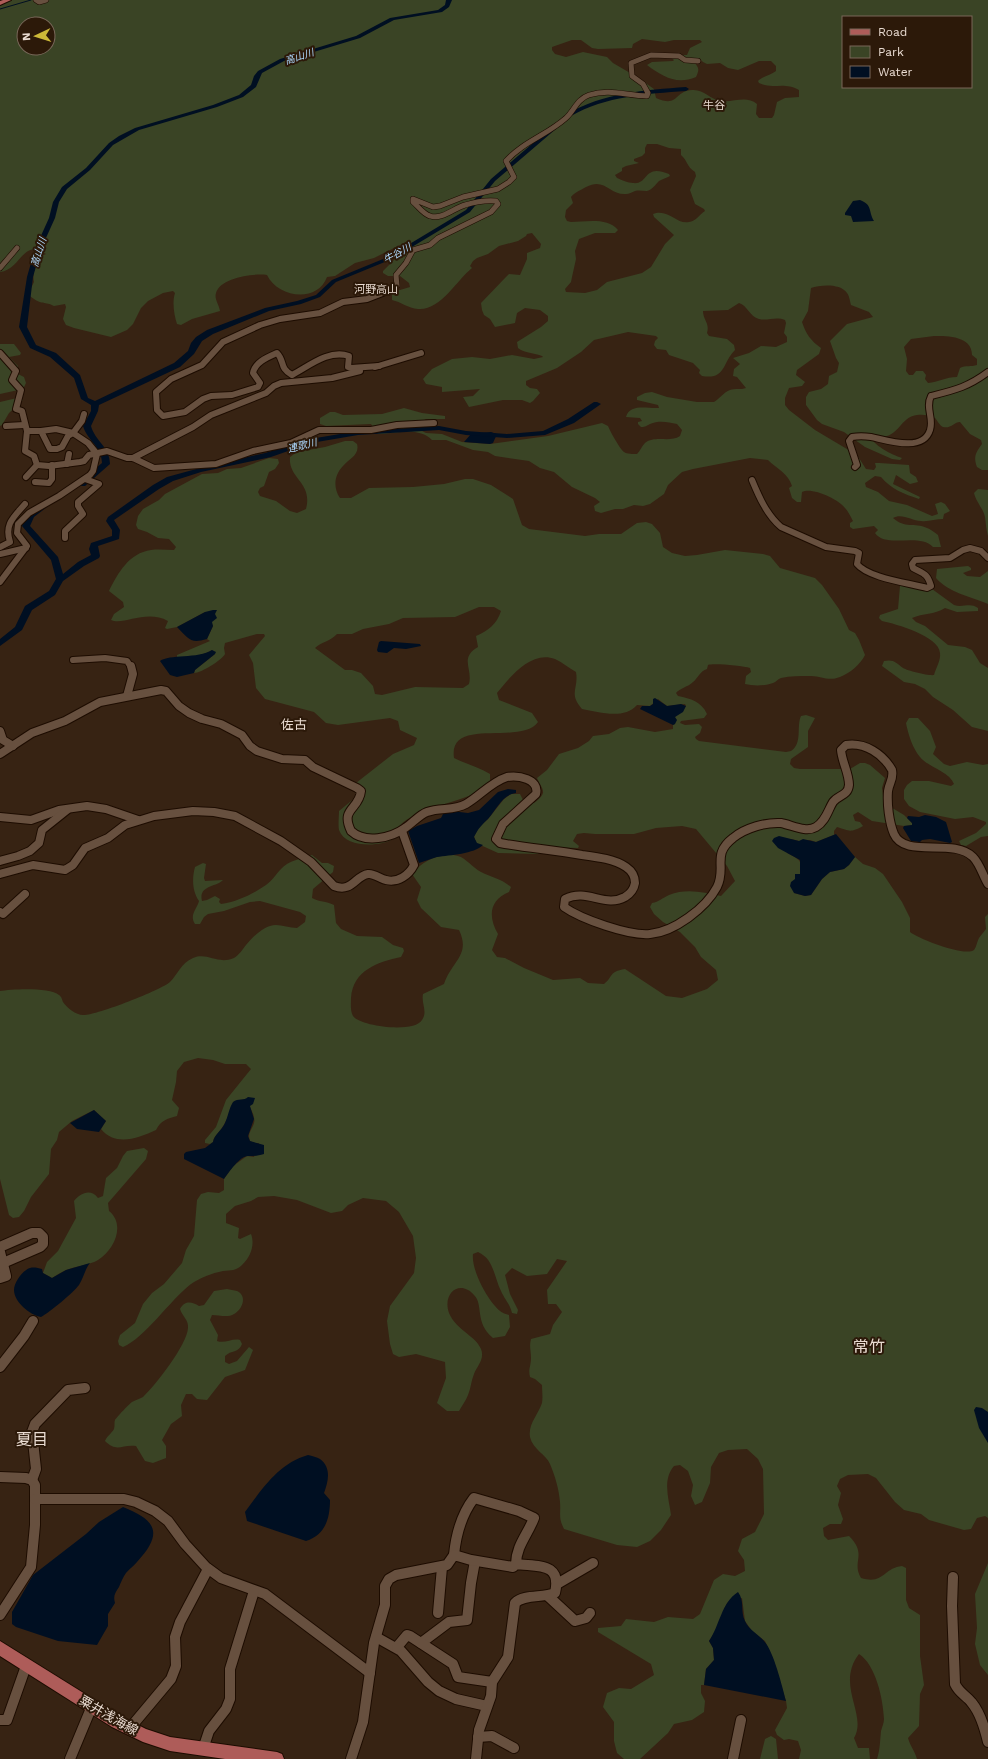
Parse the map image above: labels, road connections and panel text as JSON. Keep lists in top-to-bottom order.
{
  "streets": {
    "main road": ["粟井浅海線"]
  },
  "districts": [
    "牛谷",
    "河野高山",
    "佐古",
    "常竹",
    "夏目"
  ],
  "water": ["高山川", "牛谷川", "連歌川"],
  "legend": ["Road", "Park", "Water"],
  "north": "left"
}
